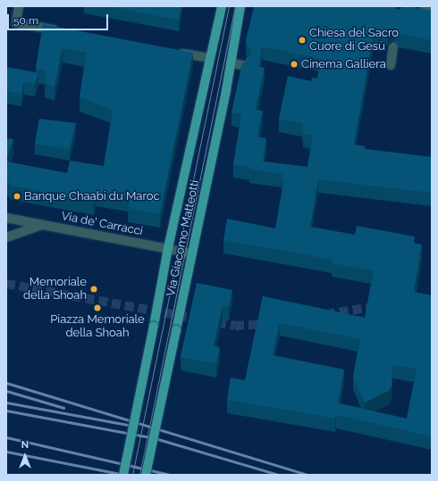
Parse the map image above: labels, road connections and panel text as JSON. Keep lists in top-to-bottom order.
{
  "streets": {
    "main road": ["Via Giacomo Matteotti"],
    "street": ["Via de' Carracci"]
  },
  "crossings": [
    ["Via de' Carracci", "Via Giacomo Matteotti"]
  ],
  "places": [
    "Chiesa del Sacro Cuore di Gesù",
    "Cinema Galliera",
    "Banque Chaabi du Maroc",
    "Memoriale della Shoah",
    "Piazza Memoriale della Shoah"
  ],
  "scale_bar": "50 m",
  "north": "top"
}
